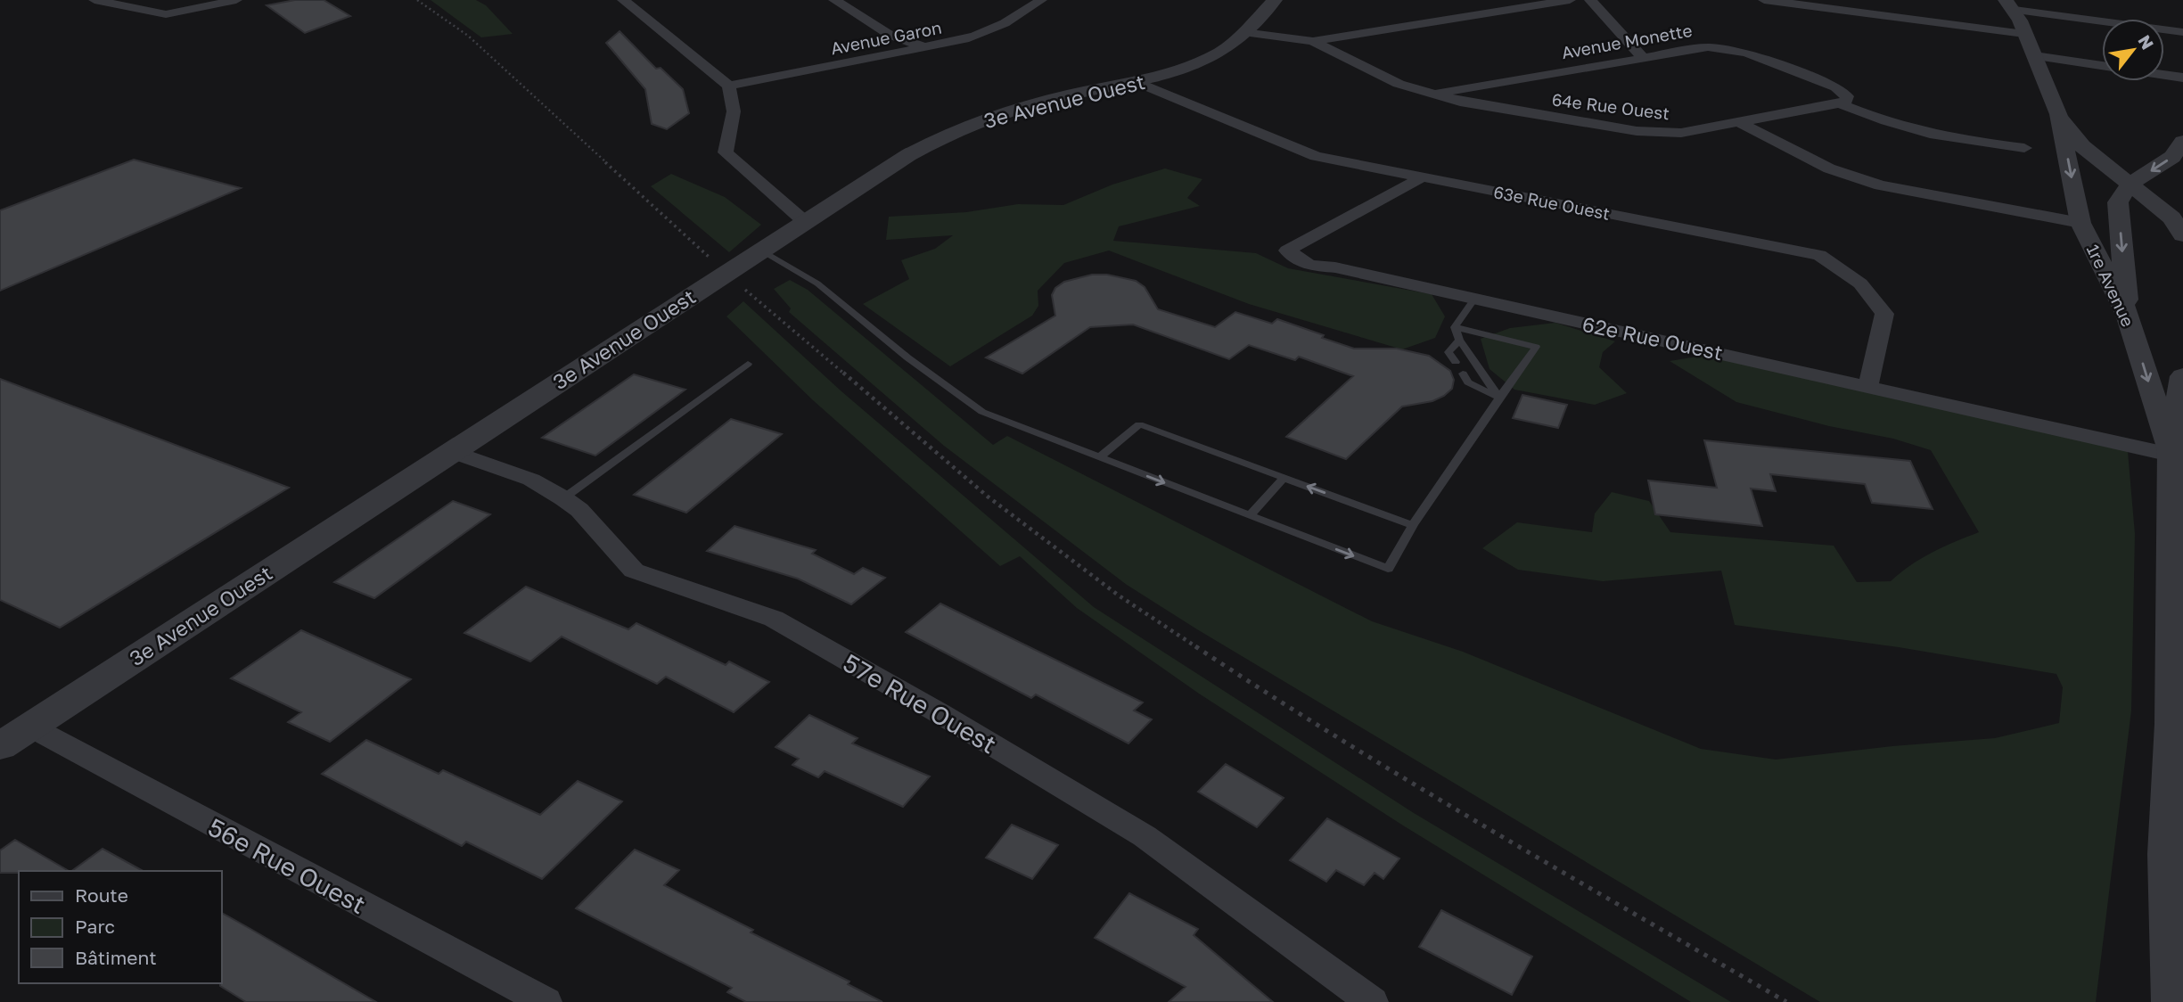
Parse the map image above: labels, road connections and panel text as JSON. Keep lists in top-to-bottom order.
{
  "streets": {
    "street": [
      "Avenue Garon",
      "Avenue Monette",
      "3e Avenue Ouest",
      "64e Rue Ouest",
      "63e Rue Ouest",
      "1re Avenue",
      "62e Rue Ouest",
      "57e Rue Ouest",
      "56e Rue Ouest"
    ]
  },
  "crossings": [
    ["Avenue Monette", "64e Rue Ouest"],
    ["3e Avenue Ouest", "64e Rue Ouest"],
    ["3e Avenue Ouest", "63e Rue Ouest"],
    ["3e Avenue Ouest", "57e Rue Ouest"],
    ["3e Avenue Ouest", "56e Rue Ouest"],
    ["63e Rue Ouest", "62e Rue Ouest"],
    ["1re Avenue", "62e Rue Ouest"]
  ],
  "legend": ["Route", "Parc", "Bâtiment"],
  "north": "top right"
}
